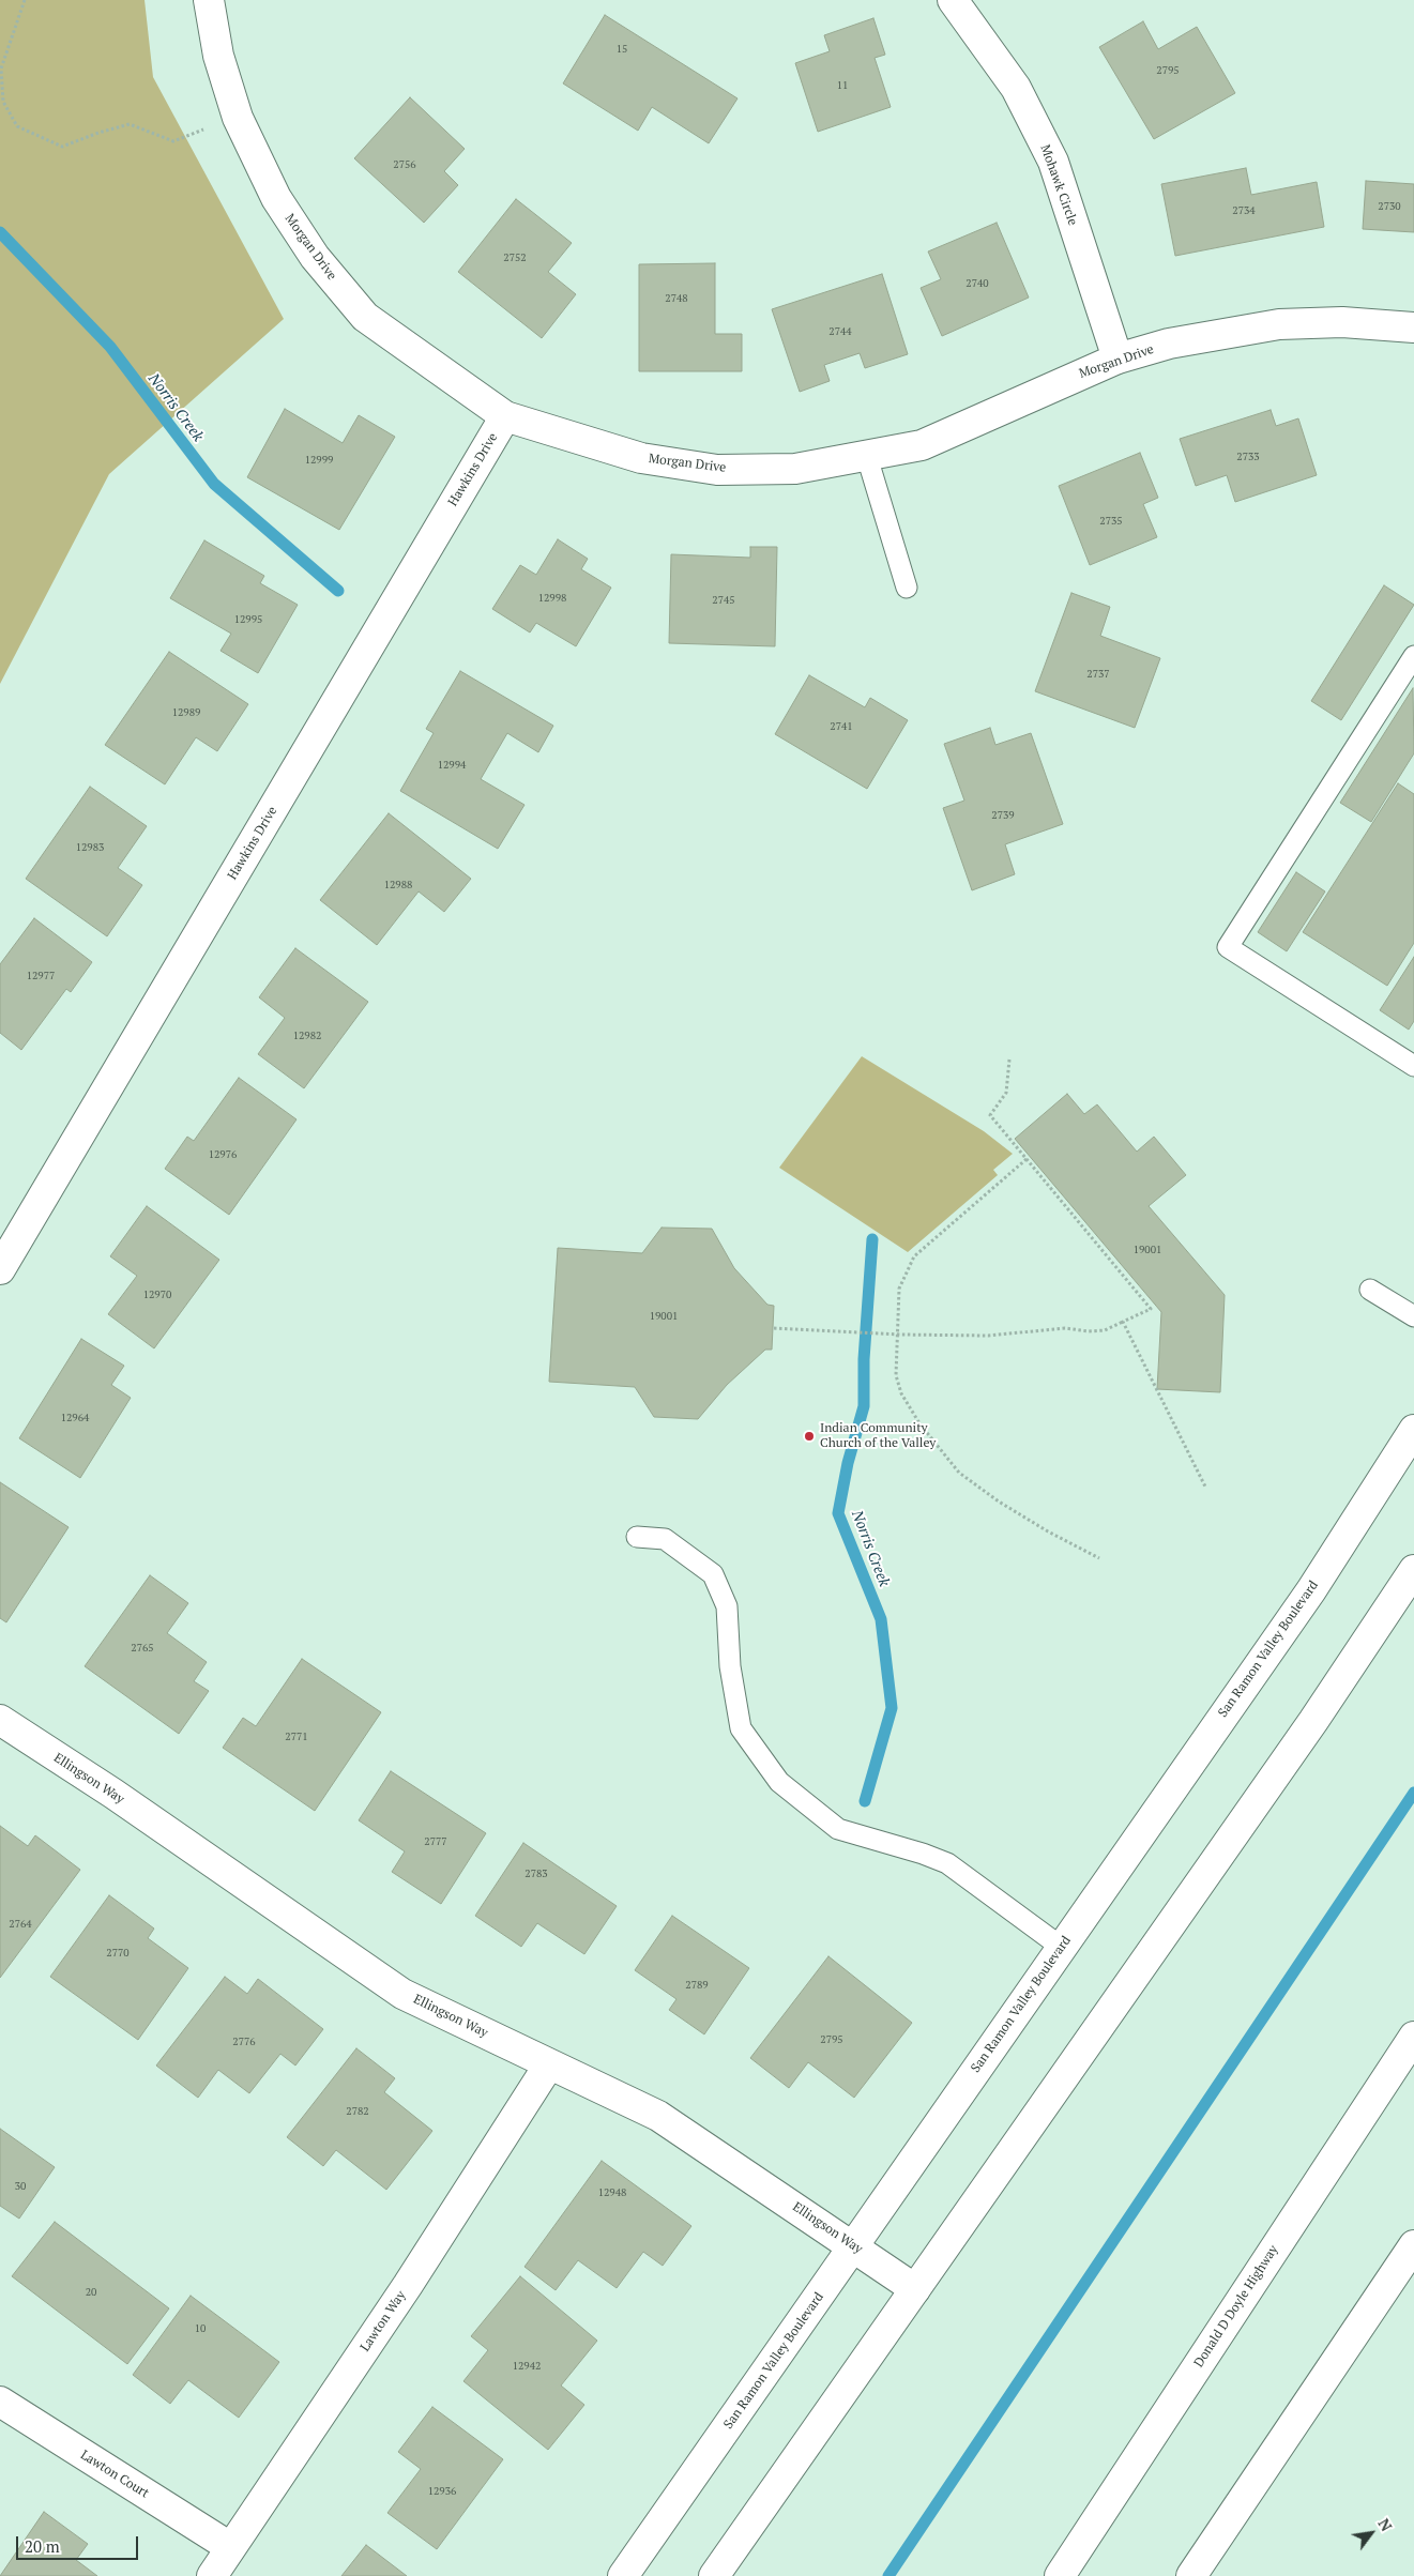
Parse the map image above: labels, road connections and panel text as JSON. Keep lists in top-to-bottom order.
{
  "streets": {
    "main road": [
      "Mohawk Circle",
      "Morgan Drive",
      "Hawkins Drive",
      "San Ramon Valley Boulevard",
      "Ellingson Way",
      "Donald D Doyle Highway",
      "Lawton Way",
      "Lawton Court"
    ]
  },
  "crossings": [
    ["Mohawk Circle", "Morgan Drive"],
    ["Morgan Drive", "Hawkins Drive"],
    ["San Ramon Valley Boulevard", "Ellingson Way"],
    ["Ellingson Way", "Lawton Way"],
    ["Lawton Way", "Lawton Court"]
  ],
  "water": ["Norris Creek"],
  "places": ["Indian Community Church of the Valley"],
  "house_numbers": [
    "15",
    "2795",
    "11",
    "2756",
    "2730",
    "2734",
    "2752",
    "2740",
    "2748",
    "2744",
    "2733",
    "12999",
    "2735",
    "12998",
    "2745",
    "12995",
    "2737",
    "12989",
    "2741",
    "12994",
    "2739",
    "12983",
    "12988",
    "12977",
    "12982",
    "12976",
    "19001",
    "12970",
    "19001",
    "12964",
    "2765",
    "2771",
    "2777",
    "2783",
    "2764",
    "2770",
    "2789",
    "2795",
    "2776",
    "2782",
    "30",
    "12948",
    "20",
    "10",
    "12942",
    "12936"
  ],
  "scale_bar": "20 m",
  "north": "top right"
}
